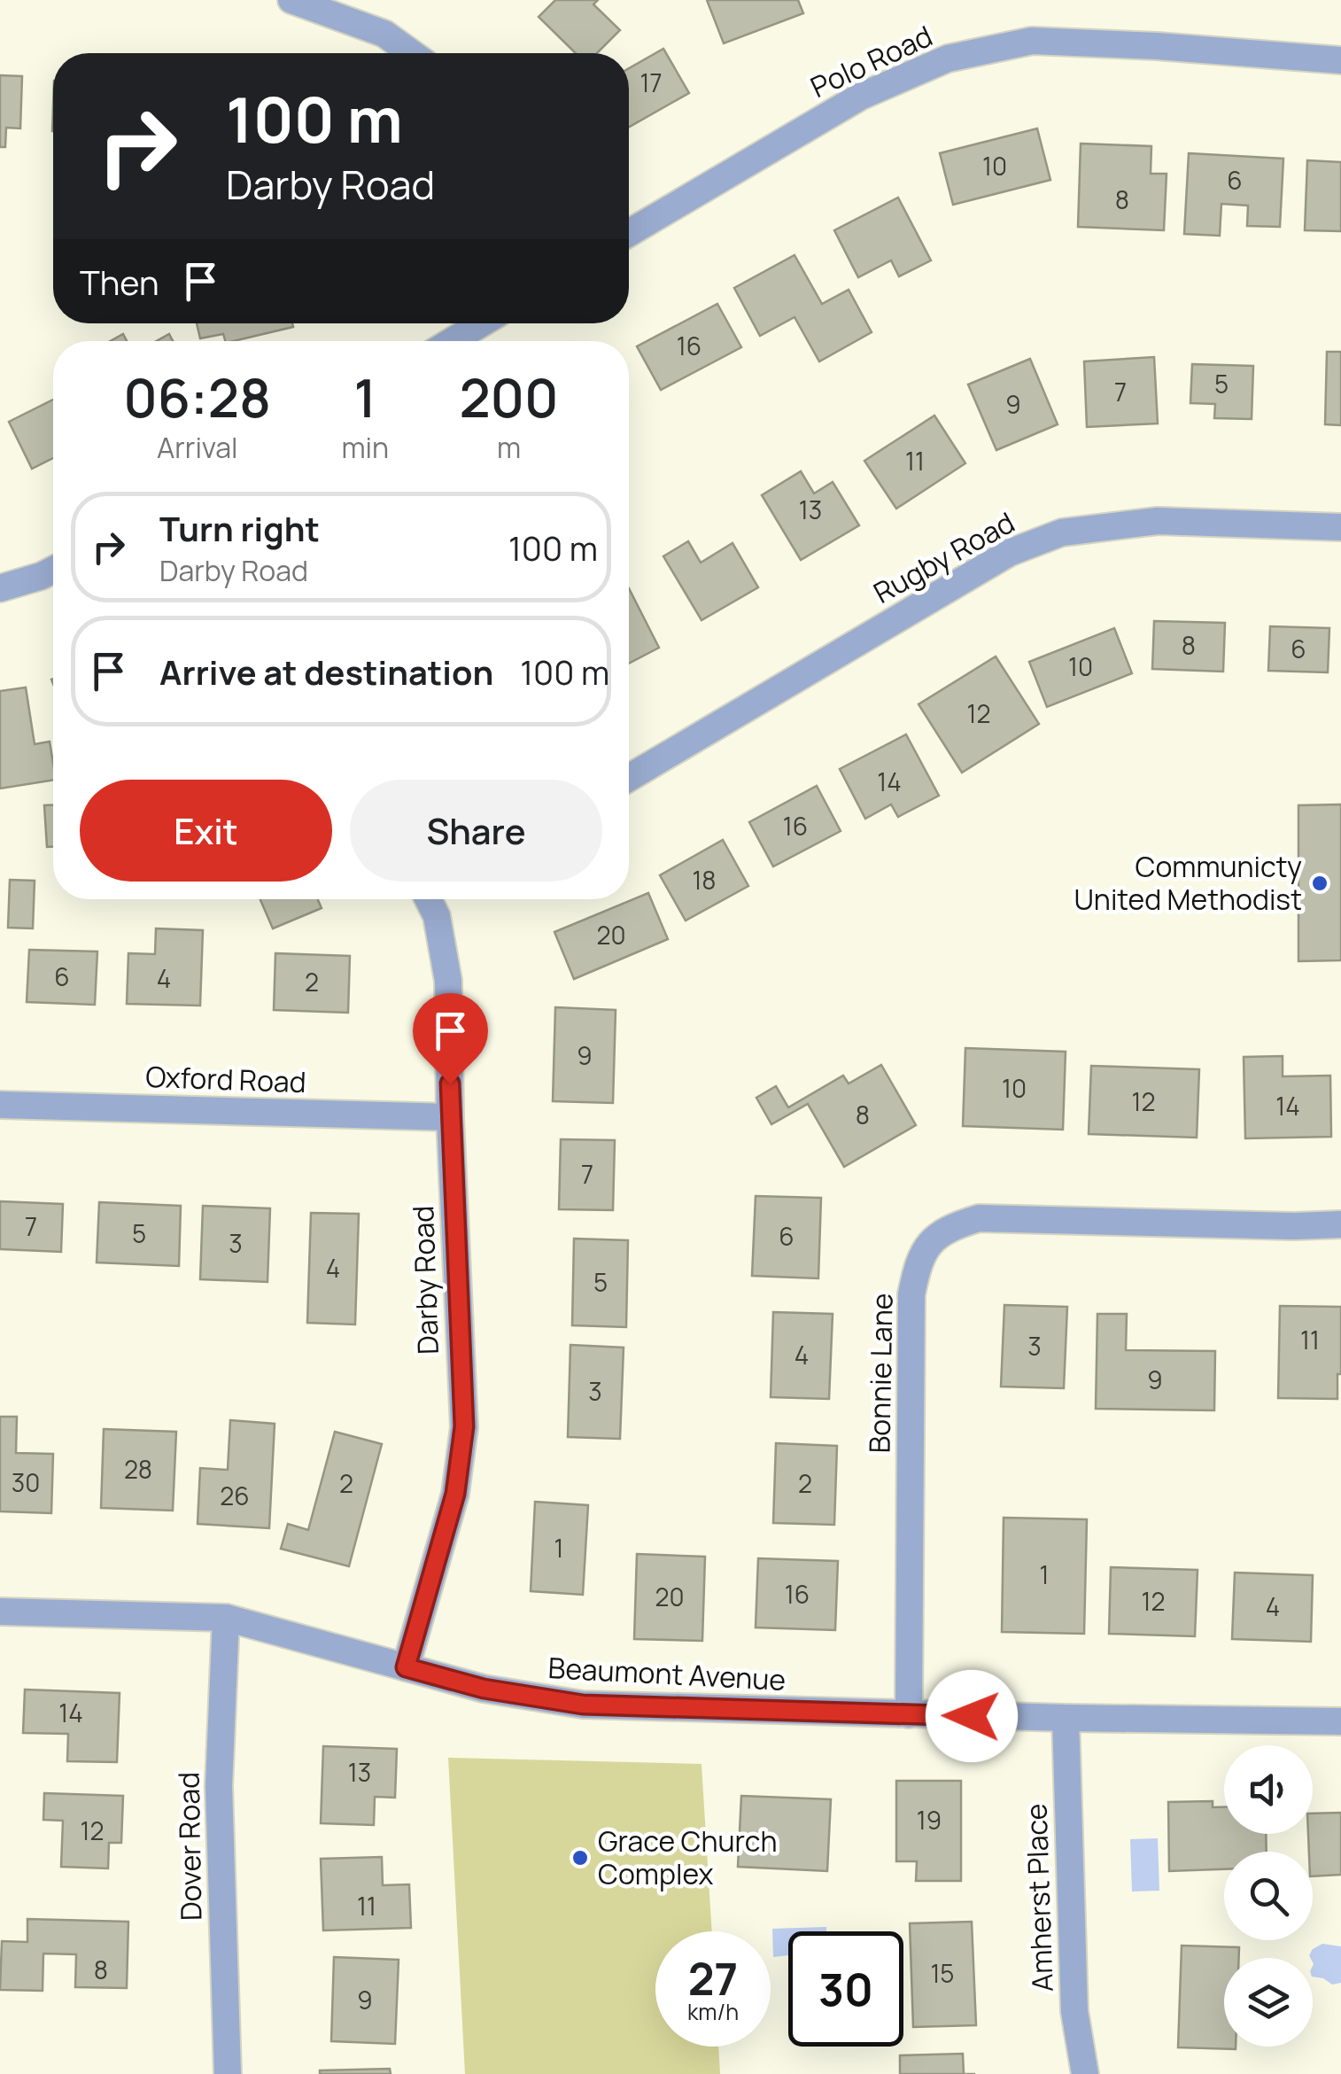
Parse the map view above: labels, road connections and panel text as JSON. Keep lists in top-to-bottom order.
{
  "streets": {
    "street": [
      "Polo Road",
      "Rugby Road",
      "Oxford Road",
      "Darby Road",
      "Bonnie Lane",
      "Beaumont Avenue",
      "Dover Road",
      "Amherst Place"
    ]
  },
  "crossings": [
    ["Oxford Road", "Darby Road"],
    ["Darby Road", "Beaumont Avenue"],
    ["Bonnie Lane", "Beaumont Avenue"],
    ["Beaumont Avenue", "Dover Road"],
    ["Beaumont Avenue", "Amherst Place"]
  ],
  "places": ["Communicty United Methodist", "Grace Church Complex"],
  "house_numbers": [
    "17",
    "10",
    "6",
    "8",
    "16",
    "5",
    "7",
    "9",
    "11",
    "13",
    "8",
    "6",
    "10",
    "12",
    "14",
    "16",
    "18",
    "20",
    "6",
    "4",
    "2",
    "9",
    "10",
    "12",
    "14",
    "8",
    "7",
    "7",
    "5",
    "6",
    "3",
    "4",
    "5",
    "11",
    "3",
    "4",
    "9",
    "3",
    "28",
    "30",
    "2",
    "2",
    "26",
    "1",
    "1",
    "16",
    "20",
    "12",
    "4",
    "14",
    "13",
    "19",
    "12",
    "11",
    "8",
    "15",
    "9"
  ],
  "page": {
    "turn": ["100 m", "Darby Road"],
    "then": "Then",
    "eta": [
      "06:28",
      "Arrival",
      "1",
      "min",
      "200",
      "m"
    ],
    "list": [
      {
        "name": "Turn right",
        "note": "Darby Road",
        "value": "100 m"
      },
      {
        "name": "Arrive at destination",
        "value": "100 m"
      }
    ],
    "buttons": ["Exit", "Share"],
    "speed": "27 km/h",
    "limit": "30"
  }
}
